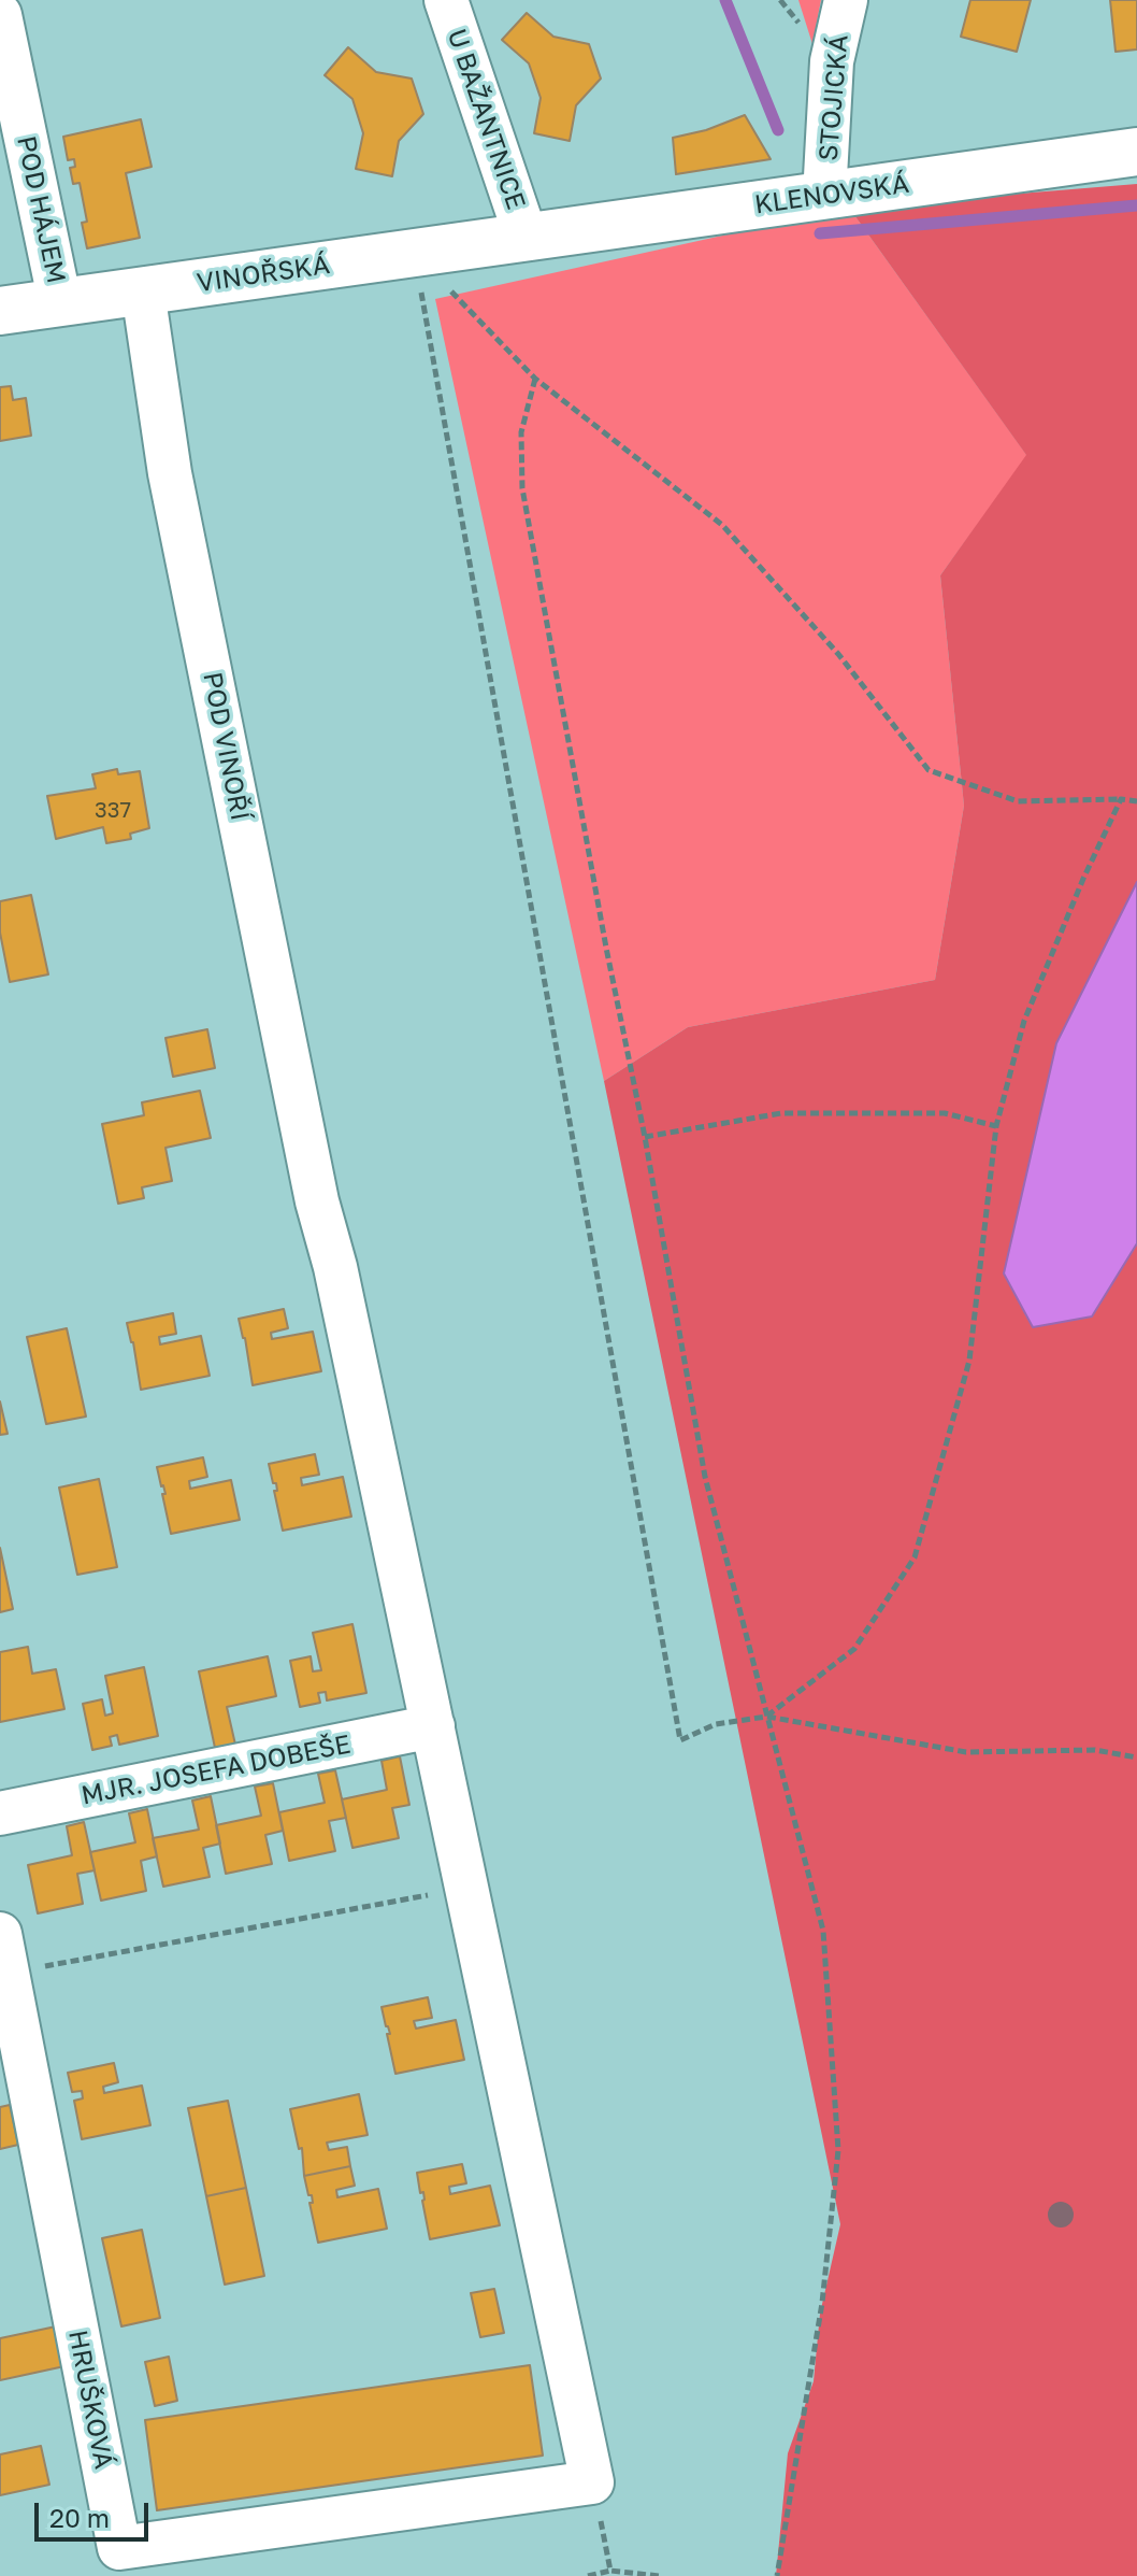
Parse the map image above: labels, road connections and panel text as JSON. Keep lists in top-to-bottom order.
{
  "streets": {
    "street": [
      "STOJICKÁ",
      "U BAŽANTNICE",
      "KLENOVSKÁ",
      "POD HÁJEM",
      "VINOŘSKÁ",
      "POD VINOŘÍ",
      "MJR. JOSEFA DOBEŠE",
      "HRUŠKOVÁ"
    ]
  },
  "crossings": [
    ["STOJICKÁ", "KLENOVSKÁ"],
    ["U BAŽANTNICE", "KLENOVSKÁ"],
    ["U BAŽANTNICE", "VINOŘSKÁ"],
    ["KLENOVSKÁ", "VINOŘSKÁ"],
    ["POD HÁJEM", "VINOŘSKÁ"],
    ["VINOŘSKÁ", "POD VINOŘÍ"],
    ["POD VINOŘÍ", "MJR. JOSEFA DOBEŠE"],
    ["POD VINOŘÍ", "HRUŠKOVÁ"]
  ],
  "house_numbers": ["337"],
  "scale_bar": "20 m"
}
